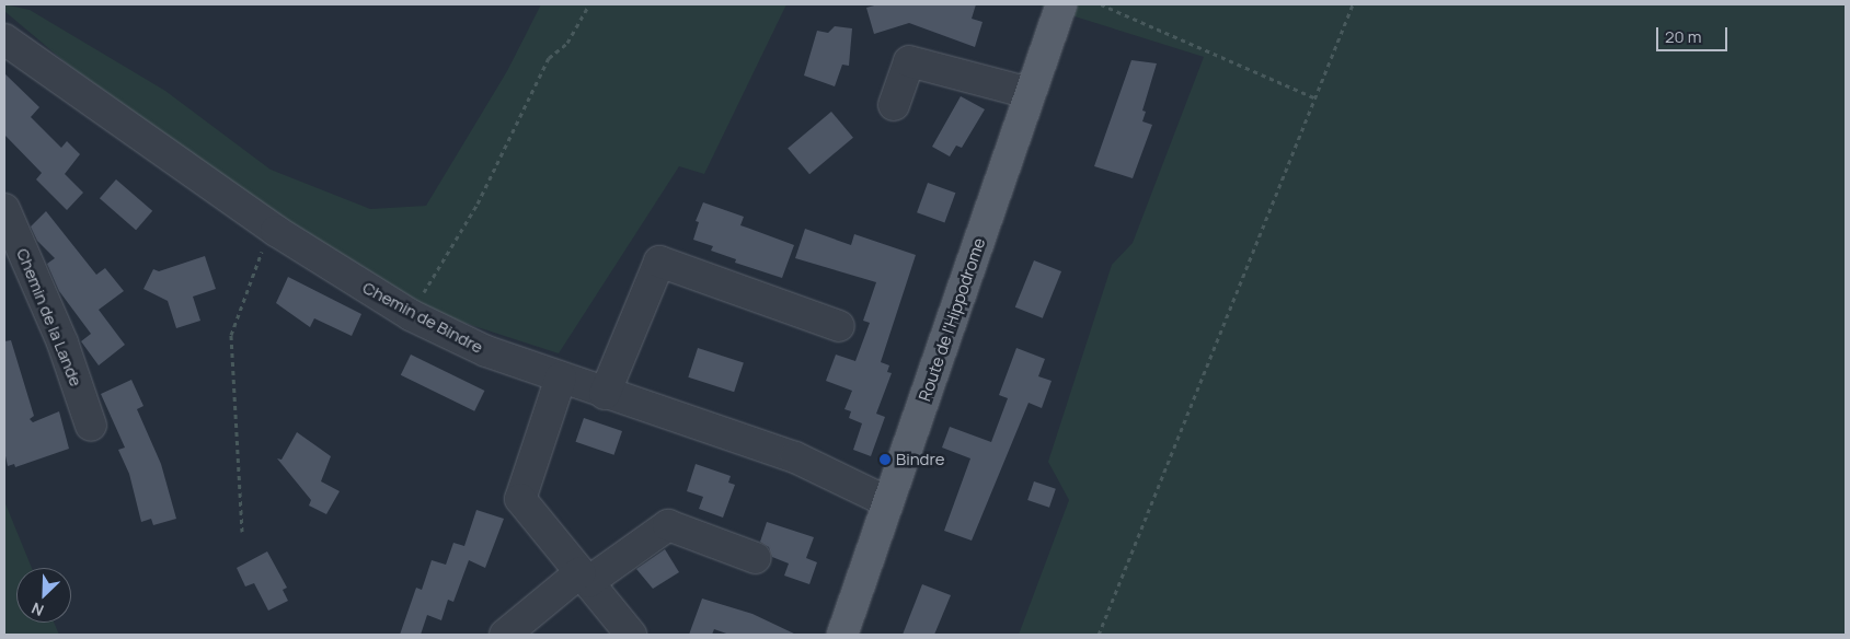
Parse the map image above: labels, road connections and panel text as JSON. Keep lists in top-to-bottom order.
{
  "streets": {
    "main road": ["Route de l'Hippodrome"],
    "street": ["Chemin de la Lande", "Chemin de Bindre"]
  },
  "crossings": [
    ["Chemin de Bindre", "Route de l'Hippodrome"]
  ],
  "places": ["Bindre"],
  "scale_bar": "20 m",
  "north": "bottom left"
}
